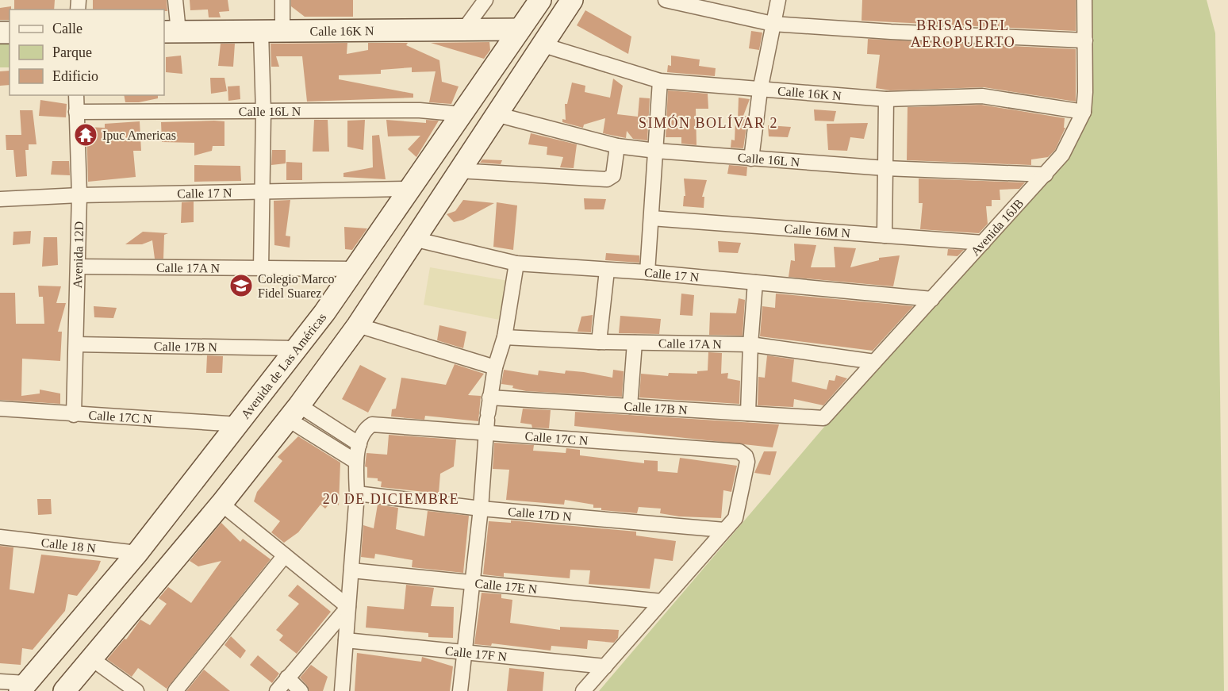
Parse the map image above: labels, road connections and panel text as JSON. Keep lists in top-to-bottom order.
{
  "streets": {
    "main road": ["Calle 16K N", "Avenida de Las Américas"],
    "street": [
      "Calle 16L N",
      "Calle 17 N",
      "Avenida 16JB",
      "Calle 16M N",
      "Avenida 12D",
      "Calle 17A N",
      "Calle 17B N",
      "Calle 17C N",
      "Calle 17D N",
      "Calle 18 N",
      "Calle 17E N",
      "Calle 17F N"
    ]
  },
  "crossings": [
    ["Calle 16K N", "Avenida 16JB"],
    ["Calle 16K N", "Avenida de Las Américas"],
    ["Calle 16L N", "Avenida 16JB"],
    ["Calle 16L N", "Avenida 12D"],
    ["Calle 16L N", "Avenida de Las Américas"],
    ["Calle 17 N", "Avenida 16JB"],
    ["Calle 17 N", "Avenida 12D"],
    ["Calle 17 N", "Avenida de Las Américas"],
    ["Avenida 16JB", "Calle 16M N"],
    ["Avenida 16JB", "Calle 17A N"],
    ["Avenida 16JB", "Calle 17B N"],
    ["Avenida 12D", "Calle 17A N"],
    ["Avenida 12D", "Calle 17B N"],
    ["Avenida 12D", "Calle 17C N"],
    ["Calle 17A N", "Avenida de Las Américas"],
    ["Calle 17B N", "Avenida de Las Américas"],
    ["Avenida de Las Américas", "Calle 17C N"],
    ["Avenida de Las Américas", "Calle 18 N"],
    ["Calle 17C N", "Calle 17D N"]
  ],
  "districts": ["BRISAS DEL AEROPUERTO", "SIMÓN BOLÍVAR 2", "20 DE DICIEMBRE"],
  "places": {
    "temple": ["Ipuc Americas"],
    "school or university": ["Colegio Marco Fidel Suarez"]
  },
  "legend": ["Calle", "Parque", "Edificio"]
}
